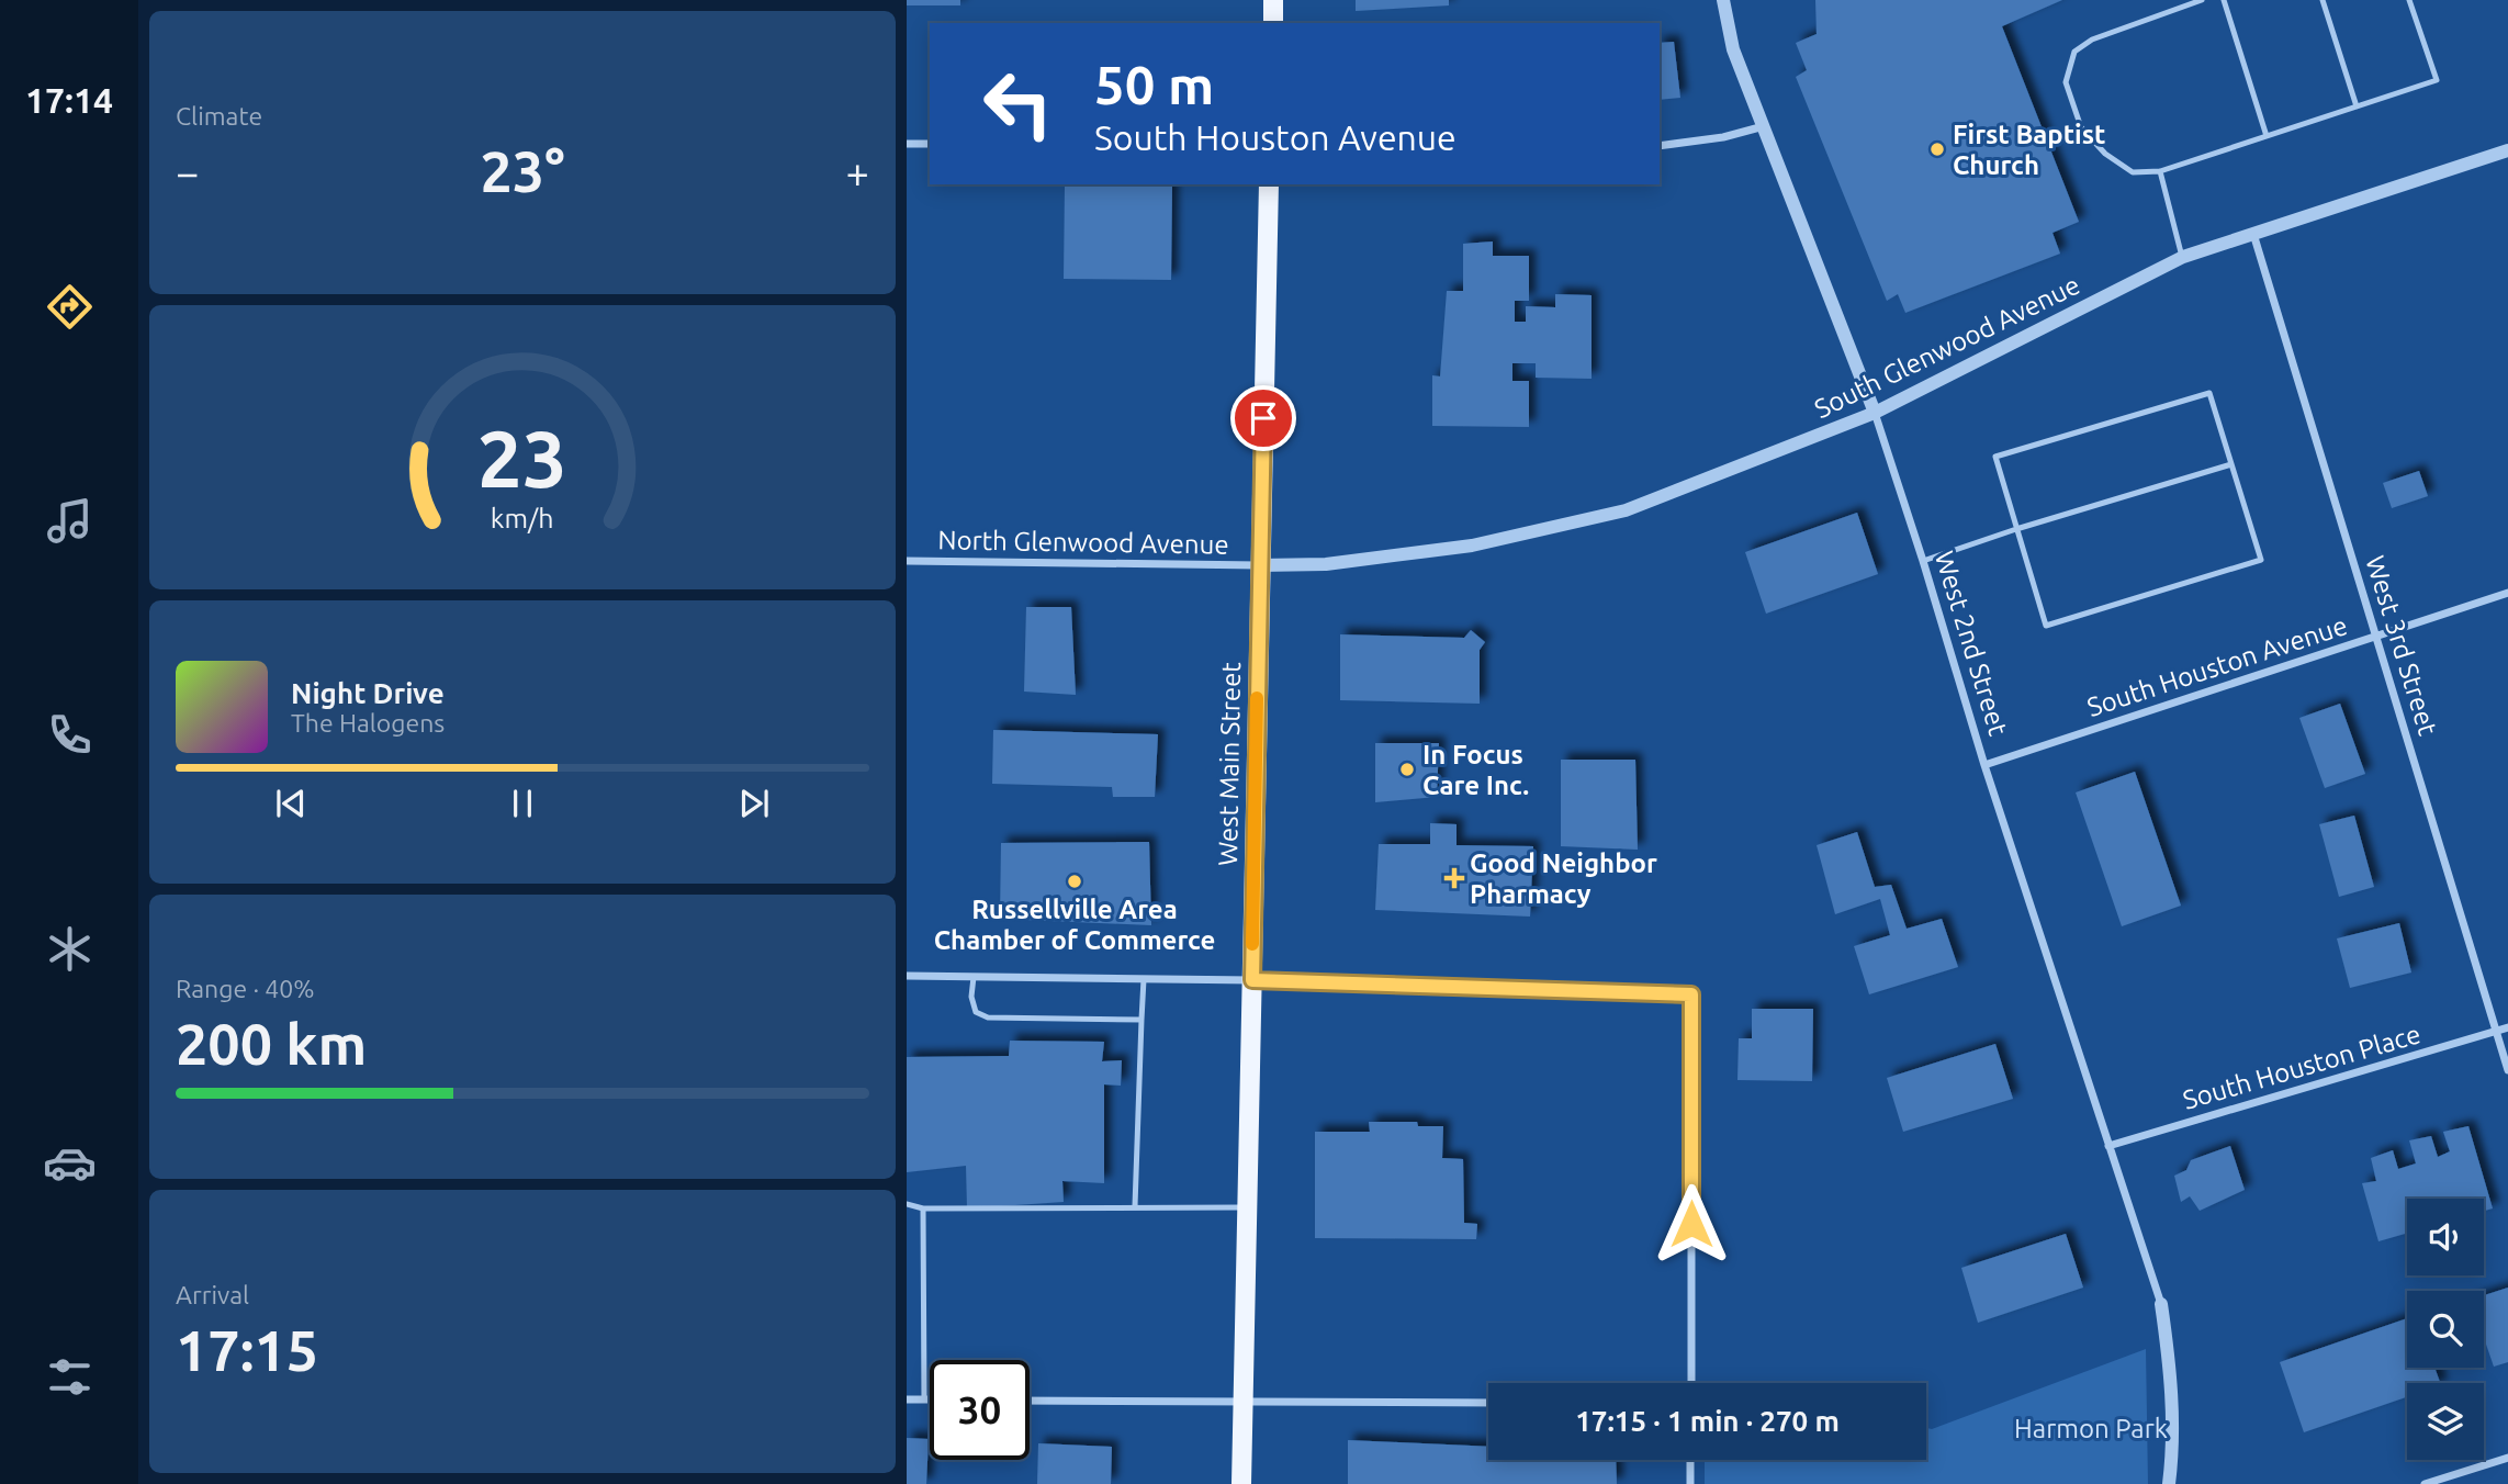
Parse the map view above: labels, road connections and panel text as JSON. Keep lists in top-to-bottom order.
{
  "streets": {
    "main road": ["West Main Street"],
    "street": [
      "South Glenwood Avenue",
      "North Glenwood Avenue",
      "West 2nd Street",
      "West 3rd Street",
      "South Houston Avenue",
      "South Houston Place"
    ]
  },
  "crossings": [
    ["South Glenwood Avenue", "North Glenwood Avenue"],
    ["South Glenwood Avenue", "West 2nd Street"],
    ["South Glenwood Avenue", "West 3rd Street"],
    ["South Glenwood Avenue", "West Main Street"],
    ["North Glenwood Avenue", "West Main Street"],
    ["West 2nd Street", "South Houston Avenue"],
    ["West 2nd Street", "South Houston Place"],
    ["West 3rd Street", "South Houston Avenue"],
    ["West 3rd Street", "South Houston Place"]
  ],
  "parks": ["Harmon Park"],
  "places": {
    "other": ["First Baptist Church", "In Focus Care Inc.", "Russellville Area Chamber of Commerce"],
    "health": ["Good Neighbor Pharmacy"]
  },
  "page": {
    "tabs": "17:14",
    "tile": [
      "Climate",
      ["Range · 40%", "200 km"],
      ["Arrival", "17:15"]
    ],
    "turn": ["50 m", "South Houston Avenue"],
    "heat": ["−", "23°", "+"],
    "song": ["Night Drive", "The Halogens"],
    "limit": "30",
    "trip": "17:15 · 1 min · 270 m",
    "gauge": ["23", "km/h"]
  }
}
